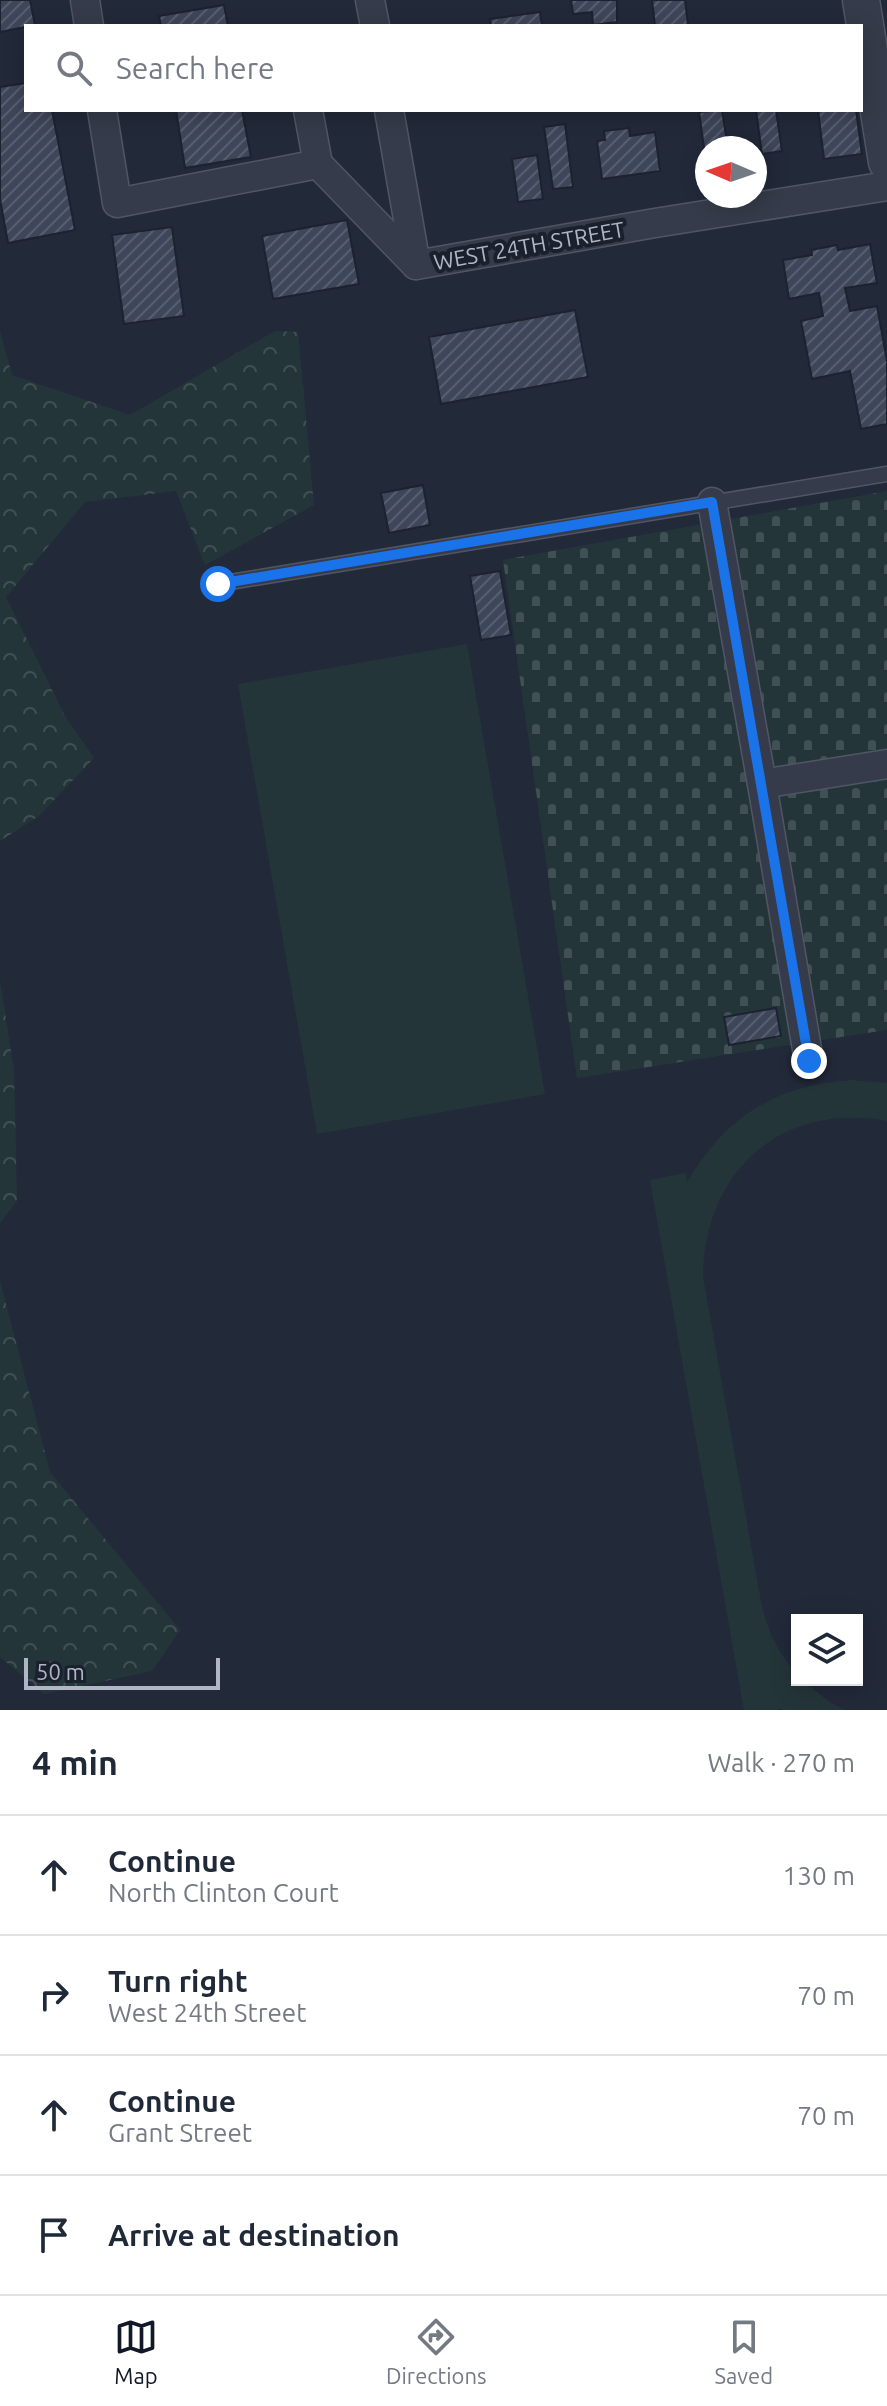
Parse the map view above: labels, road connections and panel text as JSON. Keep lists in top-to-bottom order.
{
  "streets": {
    "street": ["WEST 24TH STREET"]
  },
  "scale_bar": "50 m",
  "north": "left",
  "page": {
    "search": "Search here",
    "scale": "50 m",
    "heading": ["4 min", "Walk · 270 m"],
    "list": [
      ["Continue", "North Clinton Court", "130 m"],
      ["Turn right", "West 24th Street", "70 m"],
      ["Continue", "Grant Street", "70 m"],
      "Arrive at destination"
    ],
    "nav": ["Map", "Directions", "Saved"]
  }
}
